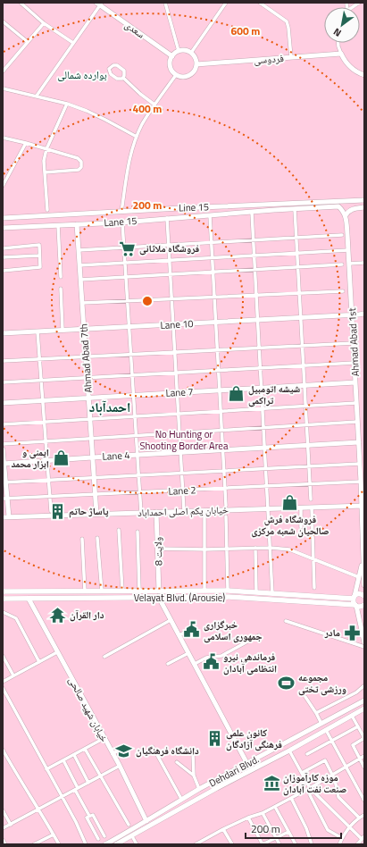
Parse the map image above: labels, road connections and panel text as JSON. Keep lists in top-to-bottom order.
{
  "streets": {
    "main road": ["Velayat Blvd. (Arousie)"],
    "street": [
      "سعدی",
      "فردوسی",
      "Line 15",
      "Lane 15",
      "Lane 10",
      "Ahmad Abad 1st",
      "Ahmad Abad 7th",
      "Lane 7",
      "Lane 4",
      "Lane 2",
      "خیابان یکم اصلی احمداباد",
      "ولایت 8",
      "خیابان شهید صالحی",
      "Dehdari Blvd."
    ]
  },
  "crossings": [
    ["سعدی", "فردوسی"],
    ["Lane 15", "Ahmad Abad 1st"],
    ["Lane 15", "Ahmad Abad 7th"],
    ["Lane 10", "Ahmad Abad 1st"],
    ["Lane 10", "Ahmad Abad 7th"],
    ["Ahmad Abad 1st", "Lane 7"],
    ["Ahmad Abad 1st", "Lane 4"],
    ["Ahmad Abad 1st", "Lane 2"],
    ["Ahmad Abad 1st", "خیابان یکم اصلی احمداباد"],
    ["Ahmad Abad 7th", "Lane 7"],
    ["Ahmad Abad 7th", "Lane 4"],
    ["Ahmad Abad 7th", "Lane 2"],
    ["Ahmad Abad 7th", "خیابان یکم اصلی احمداباد"],
    ["خیابان یکم اصلی احمداباد", "ولایت 8"],
    ["ولایت 8", "Velayat Blvd. (Arousie)"],
    ["Velayat Blvd. (Arousie)", "خیابان شهید صالحی"],
    ["خیابان شهید صالحی", "Dehdari Blvd."]
  ],
  "districts": ["بوارده شمالی", "احمدآباد"],
  "parks": ["No Hunting or Shooting Border Area"],
  "places": {
    "supermarket": ["فروشگاه ملاثانی"],
    "shop": ["شیشه اتومبیل تراکمی", "ایمنی و ابزار محمد", "فروشگاه فرش صالحیان شعبه مرکزی"],
    "building": ["پاساژ حاتم", "کانون علمی فرهنگی آزادگان"],
    "temple": ["دار القرآن"],
    "public building": ["خبرگزاری جمهوری اسلامی", "فرماندهی نیرو انتظامی آبادان"],
    "pharmacy": ["مادر"],
    "sports": ["مجموعه ورزشی تختی"],
    "school or university": ["دانشگاه فرهنگیان"],
    "museum": ["موزه کارآموزان صنعت نفت آبادان"]
  },
  "scale_bar": "200 m",
  "north": "bottom left",
  "rings": ["600 m", "400 m", "200 m"]
}
